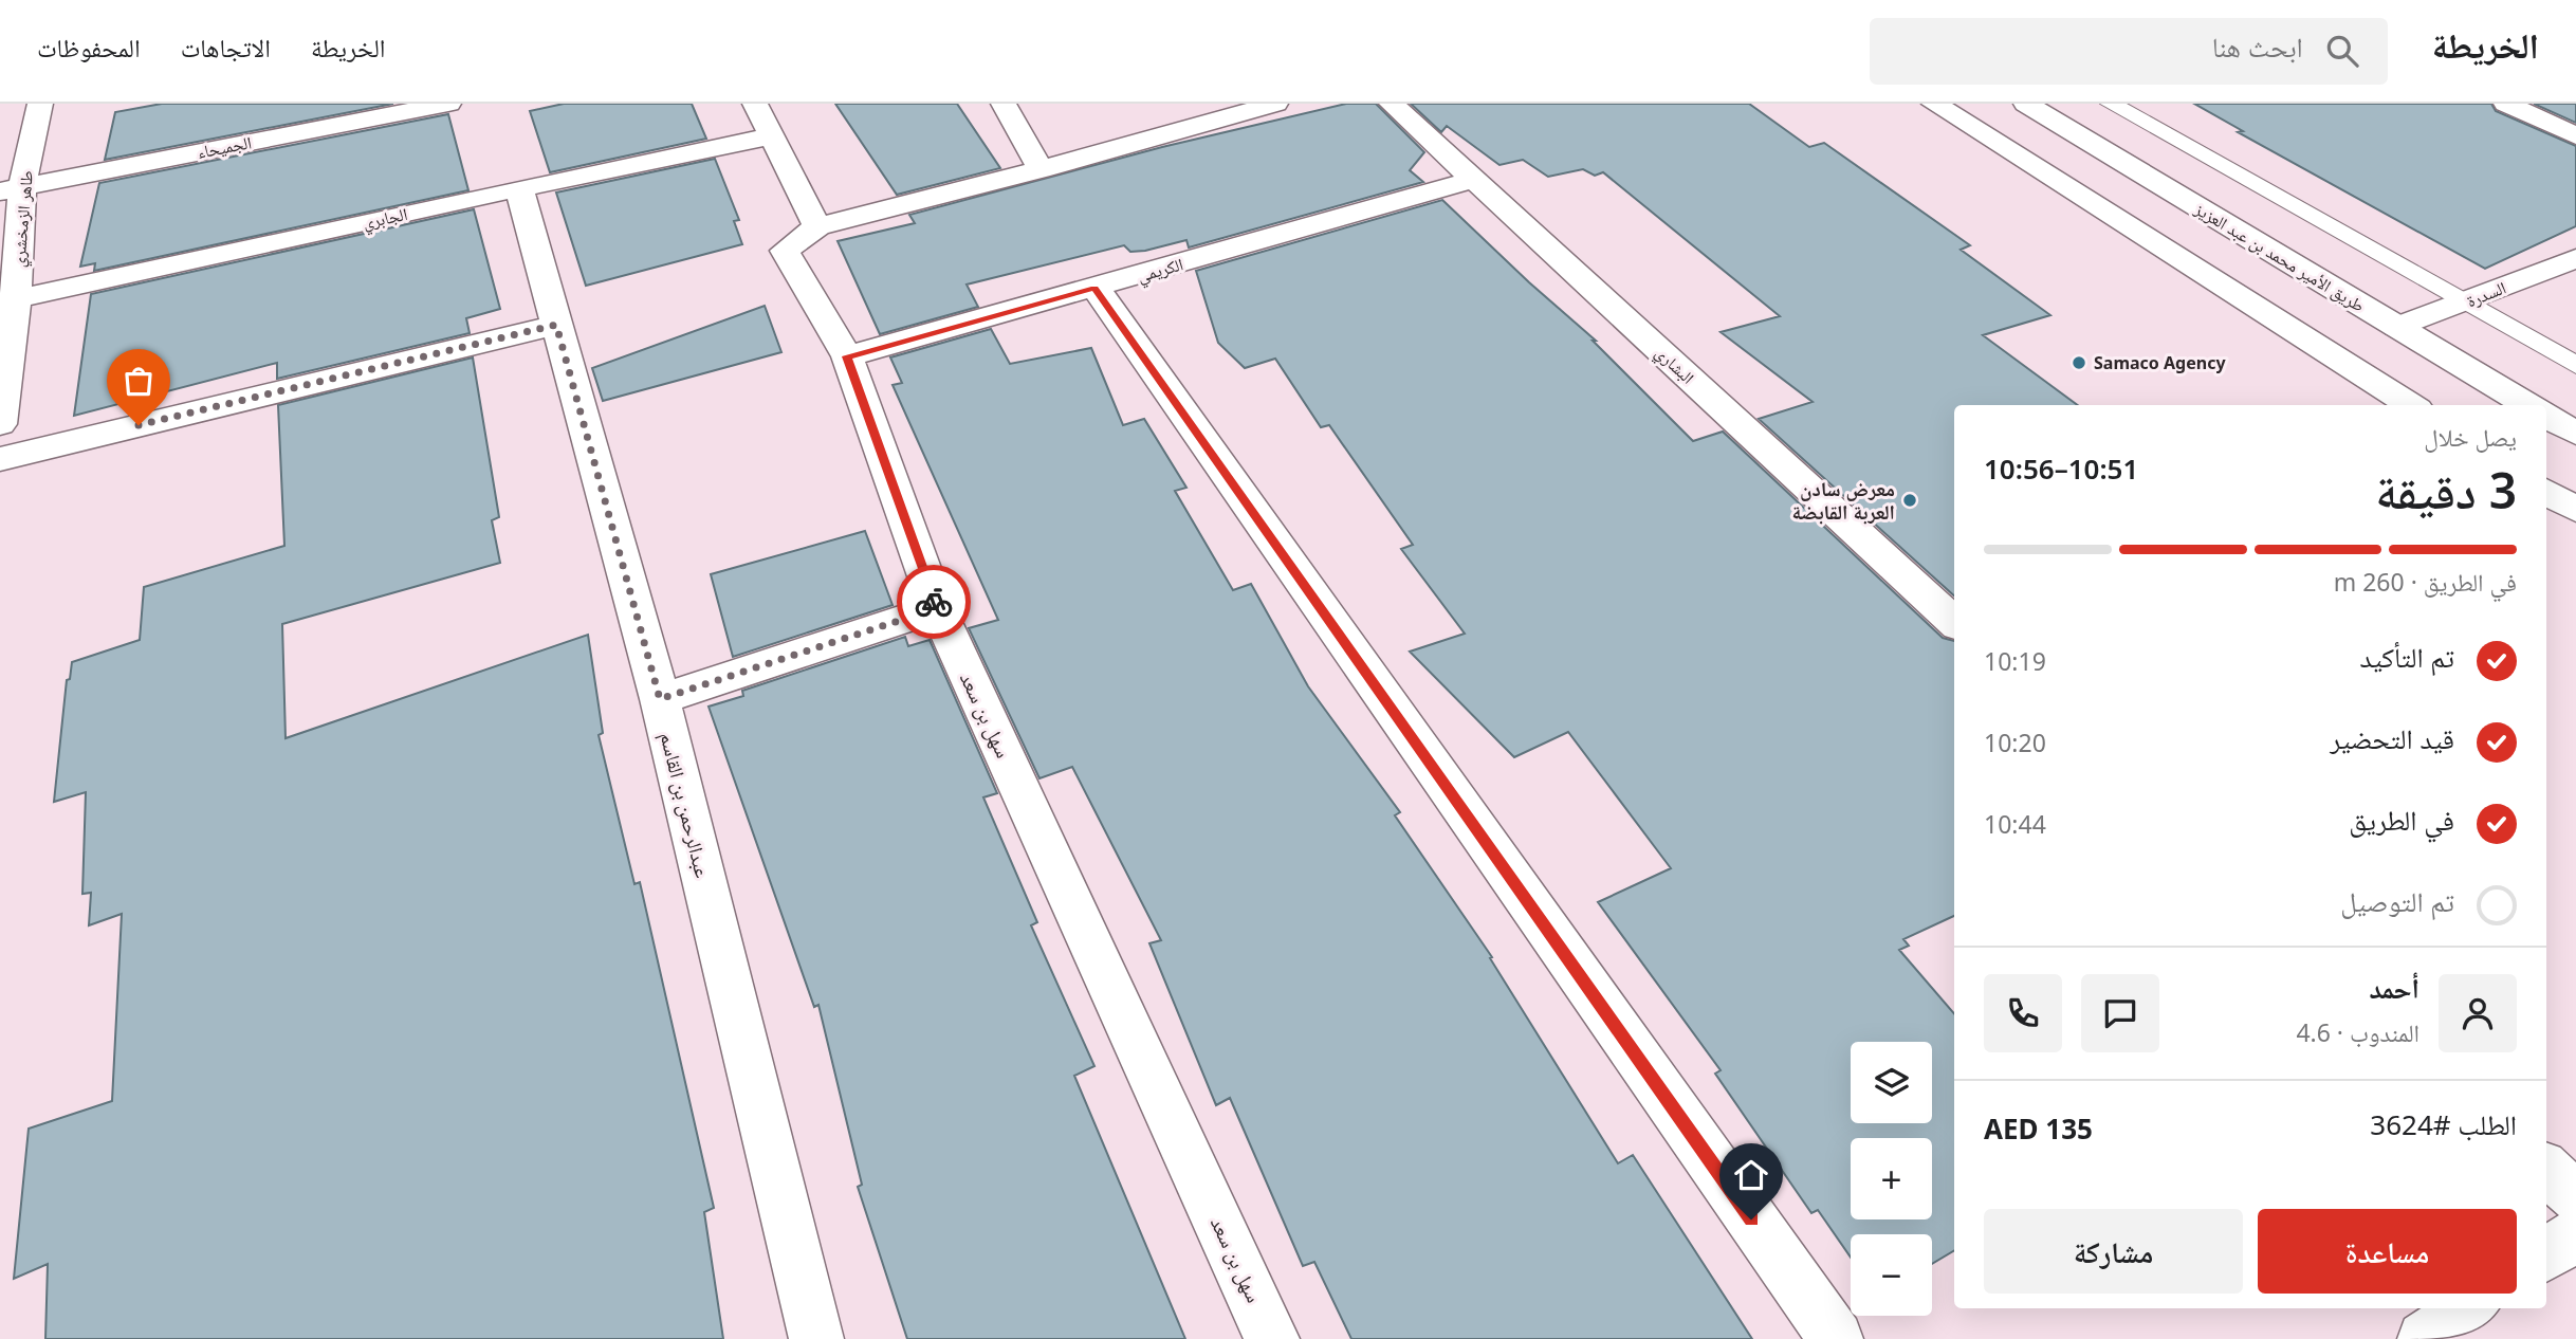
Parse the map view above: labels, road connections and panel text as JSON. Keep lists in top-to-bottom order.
{
  "streets": {
    "street": [
      "الجميحاء",
      "الجابري",
      "طاهر الزمخشري",
      "طريق الأمير محمد بن عبد العزيز",
      "الكريمي",
      "السدرة",
      "البشاري",
      "سهل بن سعد",
      "عبدالرحمن بن القاسم"
    ]
  },
  "crossings": [
    ["الجميحاء", "طاهر الزمخشري"],
    ["الجابري", "طاهر الزمخشري"],
    ["الجابري", "عبدالرحمن بن القاسم"],
    ["طريق الأمير محمد بن عبد العزيز", "السدرة"],
    ["الكريمي", "البشاري"],
    ["الكريمي", "سهل بن سعد"]
  ],
  "places": ["Samaco Agency", "معرض سادن العربة القابضة"],
  "page": {
    "header": "الخريطة",
    "search": "ابحث هنا",
    "nav": ["الخريطة", "الاتجاهات", "المحفوظات"],
    "heading": ["3 دقيقة", "يصل خلال", "10:51–10:56"],
    "panel": [
      "أحمد",
      "المندوب · 4.6",
      "الطلب #3624",
      "AED 135"
    ],
    "bar": "في الطريق · 260 m",
    "list": [
      ["تم التأكيد", "10:19"],
      ["قيد التحضير", "10:20"],
      ["في الطريق", "10:44"],
      "تم التوصيل"
    ],
    "map_buttons": ["+", "−"],
    "buttons": ["مساعدة", "مشاركة"]
  }
}
